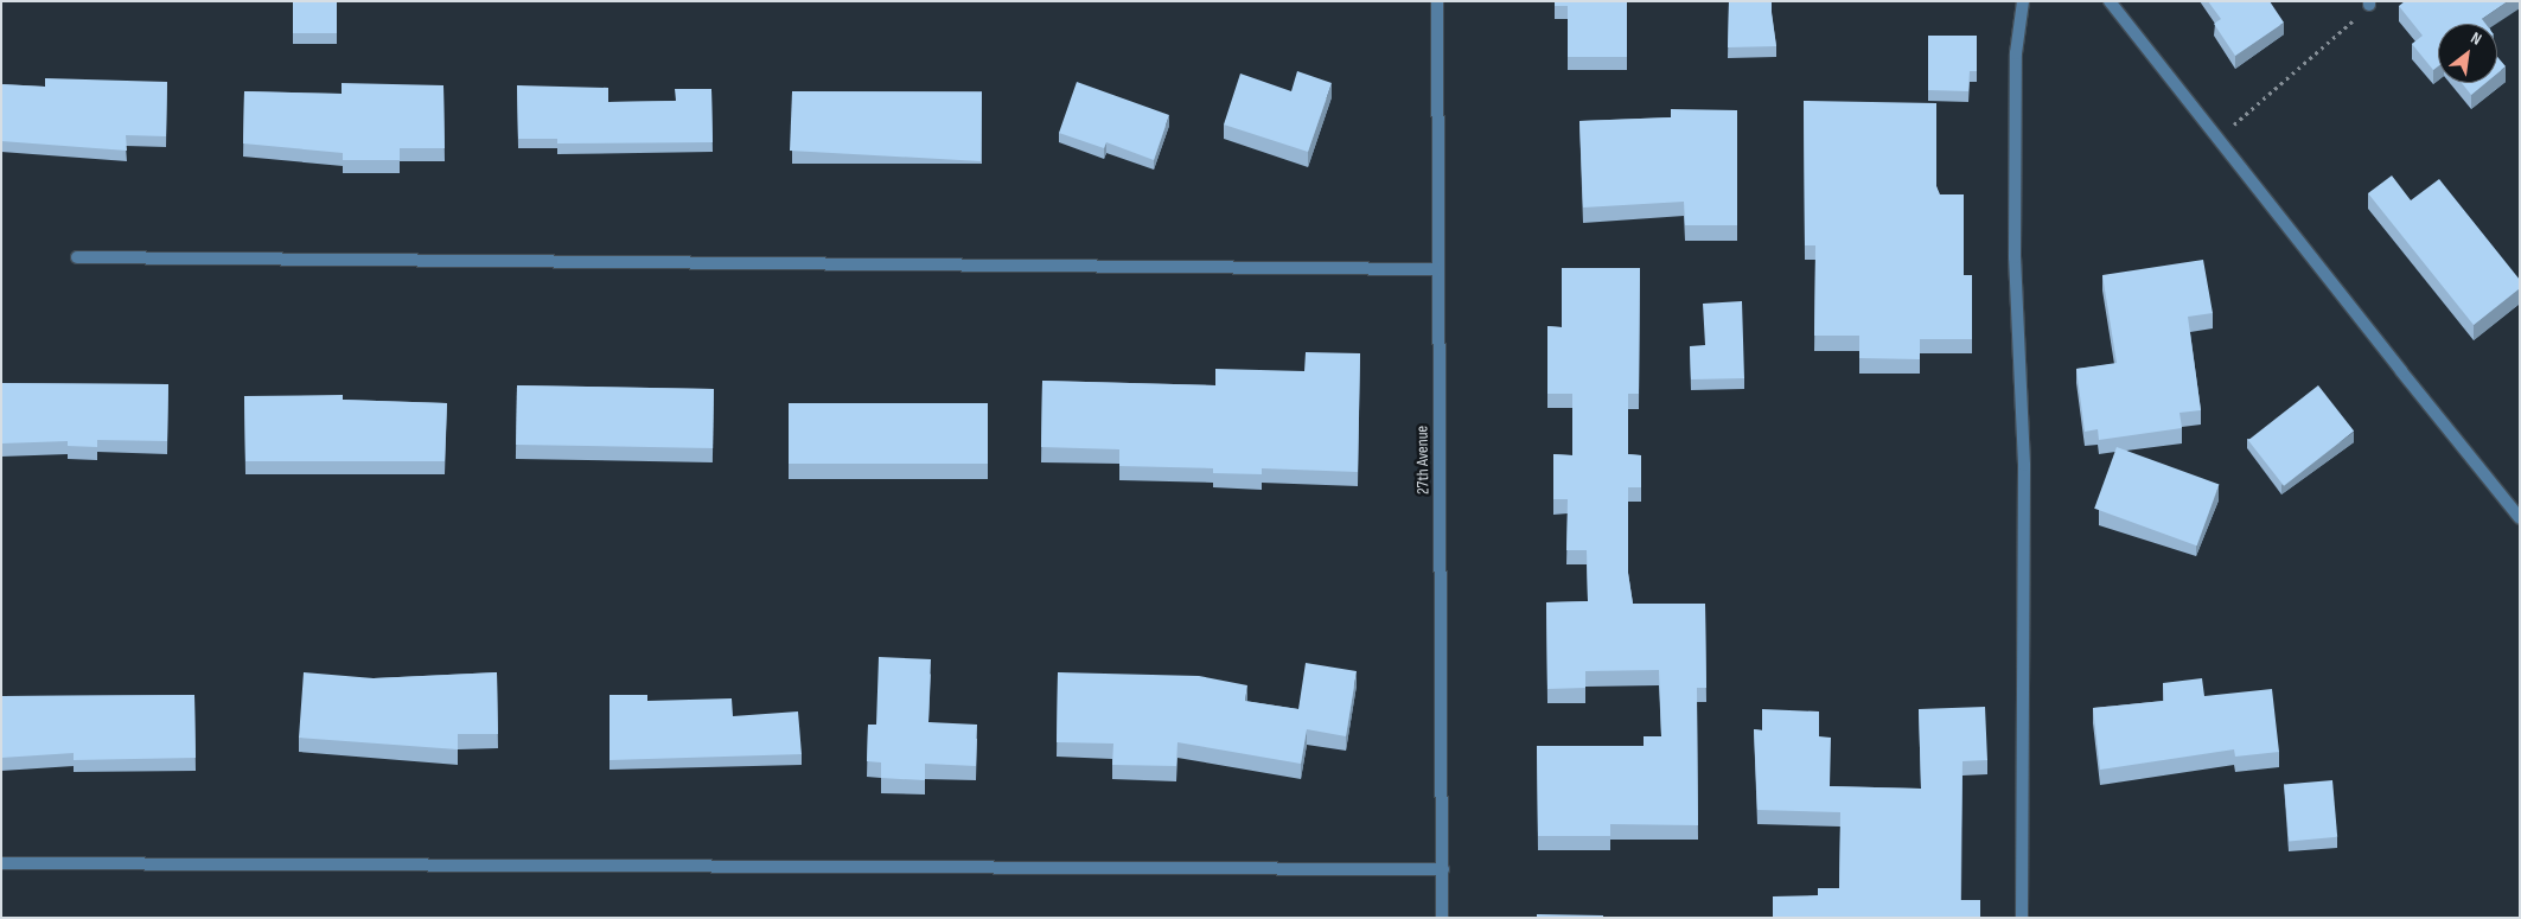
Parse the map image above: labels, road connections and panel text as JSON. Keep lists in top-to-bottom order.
{
  "streets": {
    "street": ["27th Avenue"]
  },
  "north": "top right"
}
